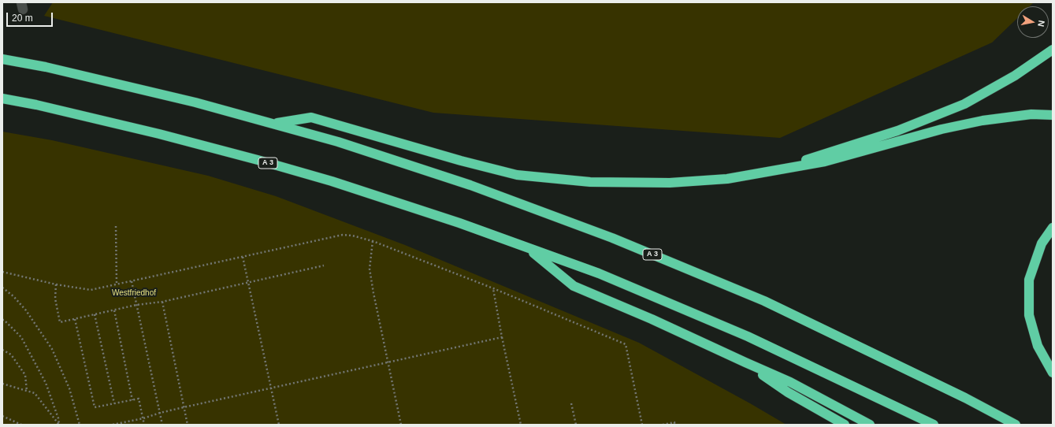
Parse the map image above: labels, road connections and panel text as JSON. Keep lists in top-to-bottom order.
{
  "streets": {
    "highway": ["A 3"]
  },
  "parks": ["Westfriedhof"],
  "scale_bar": "20 m",
  "north": "right"
}
